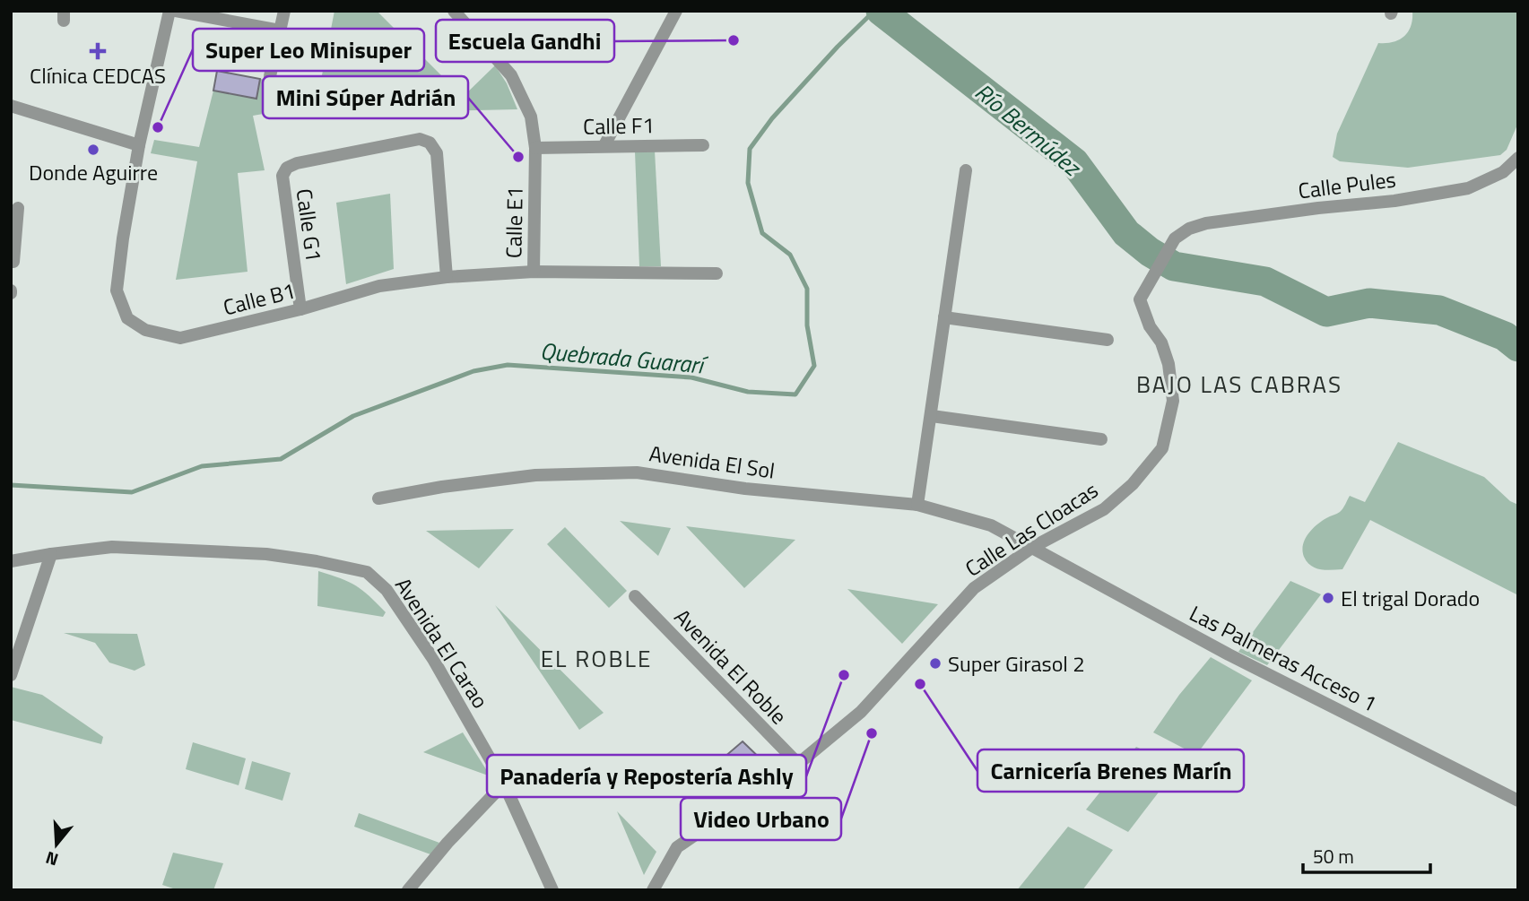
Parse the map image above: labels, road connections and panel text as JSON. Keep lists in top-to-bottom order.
{
  "streets": {
    "street": [
      "Calle F1",
      "Calle Pules",
      "Calle E1",
      "Calle G1",
      "Calle B1",
      "Avenida El Sol",
      "Calle Las Cloacas",
      "Avenida El Carao",
      "Las Palmeras Acceso 1",
      "Avenida El Roble"
    ]
  },
  "crossings": [
    ["Calle F1", "Calle E1"],
    ["Calle Pules", "Calle Las Cloacas"],
    ["Calle E1", "Calle B1"],
    ["Calle G1", "Calle B1"],
    ["Avenida El Sol", "Calle Las Cloacas"],
    ["Avenida El Sol", "Las Palmeras Acceso 1"],
    ["Calle Las Cloacas", "Las Palmeras Acceso 1"],
    ["Calle Las Cloacas", "Avenida El Roble"]
  ],
  "districts": ["BAJO LAS CABRAS", "EL ROBLE"],
  "water": ["Río Bermúdez", "Quebrada Guararí"],
  "places": {
    "other": [
      "Escuela Gandhi",
      "Super Leo Minisuper",
      "Donde Aguirre",
      "Mini Súper Adrián",
      "El trigal Dorado",
      "Super Girasol 2",
      "Panadería y Repostería Ashly",
      "Carnicería Brenes Marín",
      "Video Urbano"
    ],
    "health": ["Clínica CEDCAS"]
  },
  "scale_bar": "50 m",
  "north": "bottom"
}
